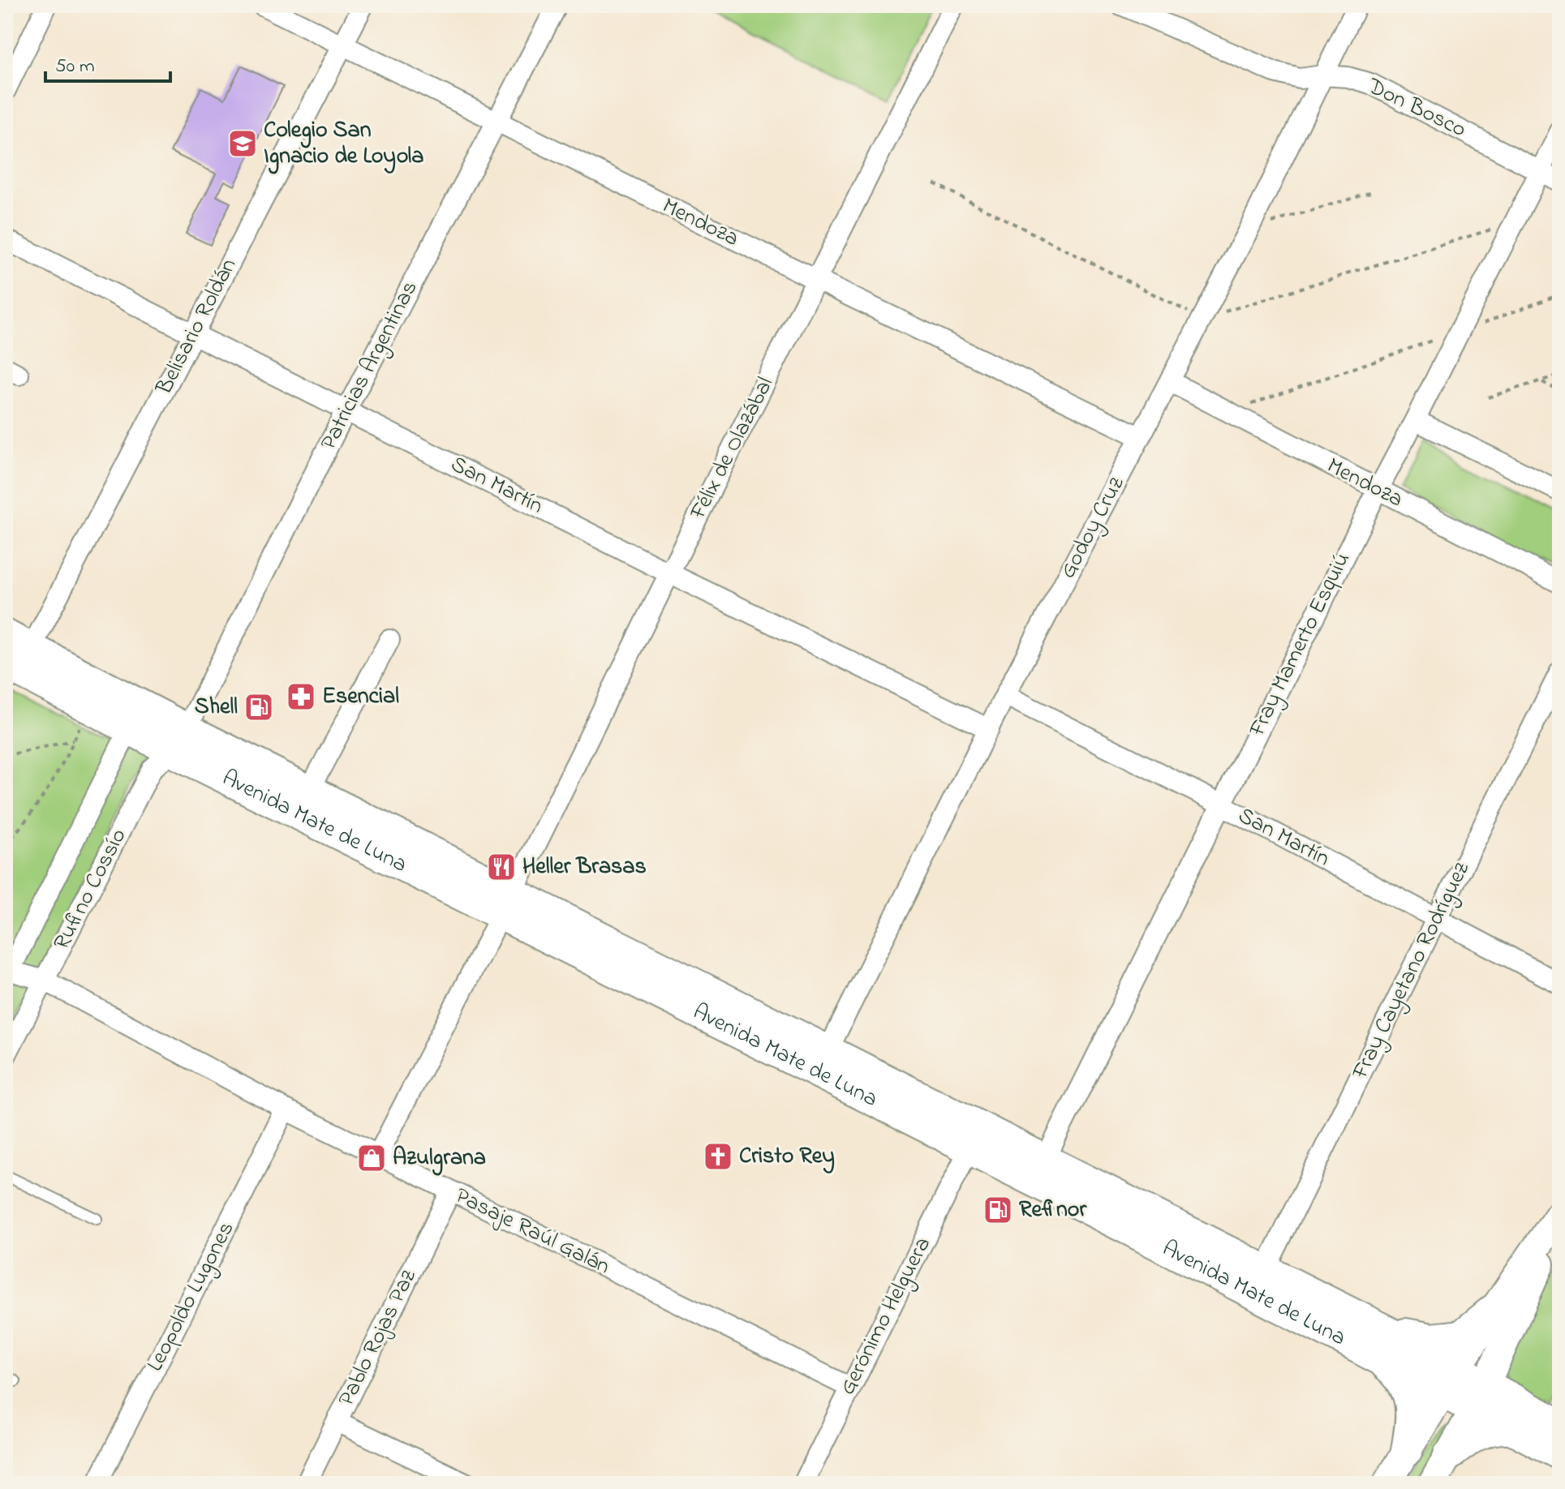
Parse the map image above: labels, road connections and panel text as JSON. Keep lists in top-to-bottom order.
{
  "streets": {
    "main road": ["Avenida Mate de Luna"],
    "street": [
      "Don Bosco",
      "Mendoza",
      "Belisario Roldán",
      "Patricias Argentinas",
      "Félix de Olazábal",
      "San Martín",
      "Godoy Cruz",
      "Fray Mamerto Esquiú",
      "Rufino Cossío",
      "Fray Cayetano Rodríguez",
      "Pasaje Raúl Galán",
      "Leopoldo Lugones",
      "Gerónimo Helguera",
      "Pablo Rojas Paz"
    ]
  },
  "crossings": [
    ["Don Bosco", "Godoy Cruz"],
    ["Don Bosco", "Fray Mamerto Esquiú"],
    ["Mendoza", "Belisario Roldán"],
    ["Mendoza", "Patricias Argentinas"],
    ["Mendoza", "Félix de Olazábal"],
    ["Mendoza", "Godoy Cruz"],
    ["Mendoza", "Fray Mamerto Esquiú"],
    ["Belisario Roldán", "San Martín"],
    ["Belisario Roldán", "Avenida Mate de Luna"],
    ["Patricias Argentinas", "San Martín"],
    ["Patricias Argentinas", "Avenida Mate de Luna"],
    ["Patricias Argentinas", "Rufino Cossío"],
    ["Félix de Olazábal", "San Martín"],
    ["Félix de Olazábal", "Avenida Mate de Luna"],
    ["San Martín", "Godoy Cruz"],
    ["San Martín", "Fray Mamerto Esquiú"],
    ["San Martín", "Fray Cayetano Rodríguez"],
    ["Godoy Cruz", "Avenida Mate de Luna"],
    ["Fray Mamerto Esquiú", "Avenida Mate de Luna"],
    ["Avenida Mate de Luna", "Rufino Cossío"],
    ["Avenida Mate de Luna", "Fray Cayetano Rodríguez"],
    ["Avenida Mate de Luna", "Gerónimo Helguera"],
    ["Rufino Cossío", "Pasaje Raúl Galán"],
    ["Pasaje Raúl Galán", "Leopoldo Lugones"],
    ["Pasaje Raúl Galán", "Gerónimo Helguera"],
    ["Pasaje Raúl Galán", "Pablo Rojas Paz"]
  ],
  "places": {
    "school or university": ["Colegio San Ignacio de Loyola"],
    "pharmacy": ["Esencial"],
    "fuel station": ["Shell", "Refinor"],
    "restaurant": ["Heller Brasas"],
    "church": ["Cristo Rey"],
    "shop": ["Azulgrana"]
  },
  "scale_bar": "50 m"
}
